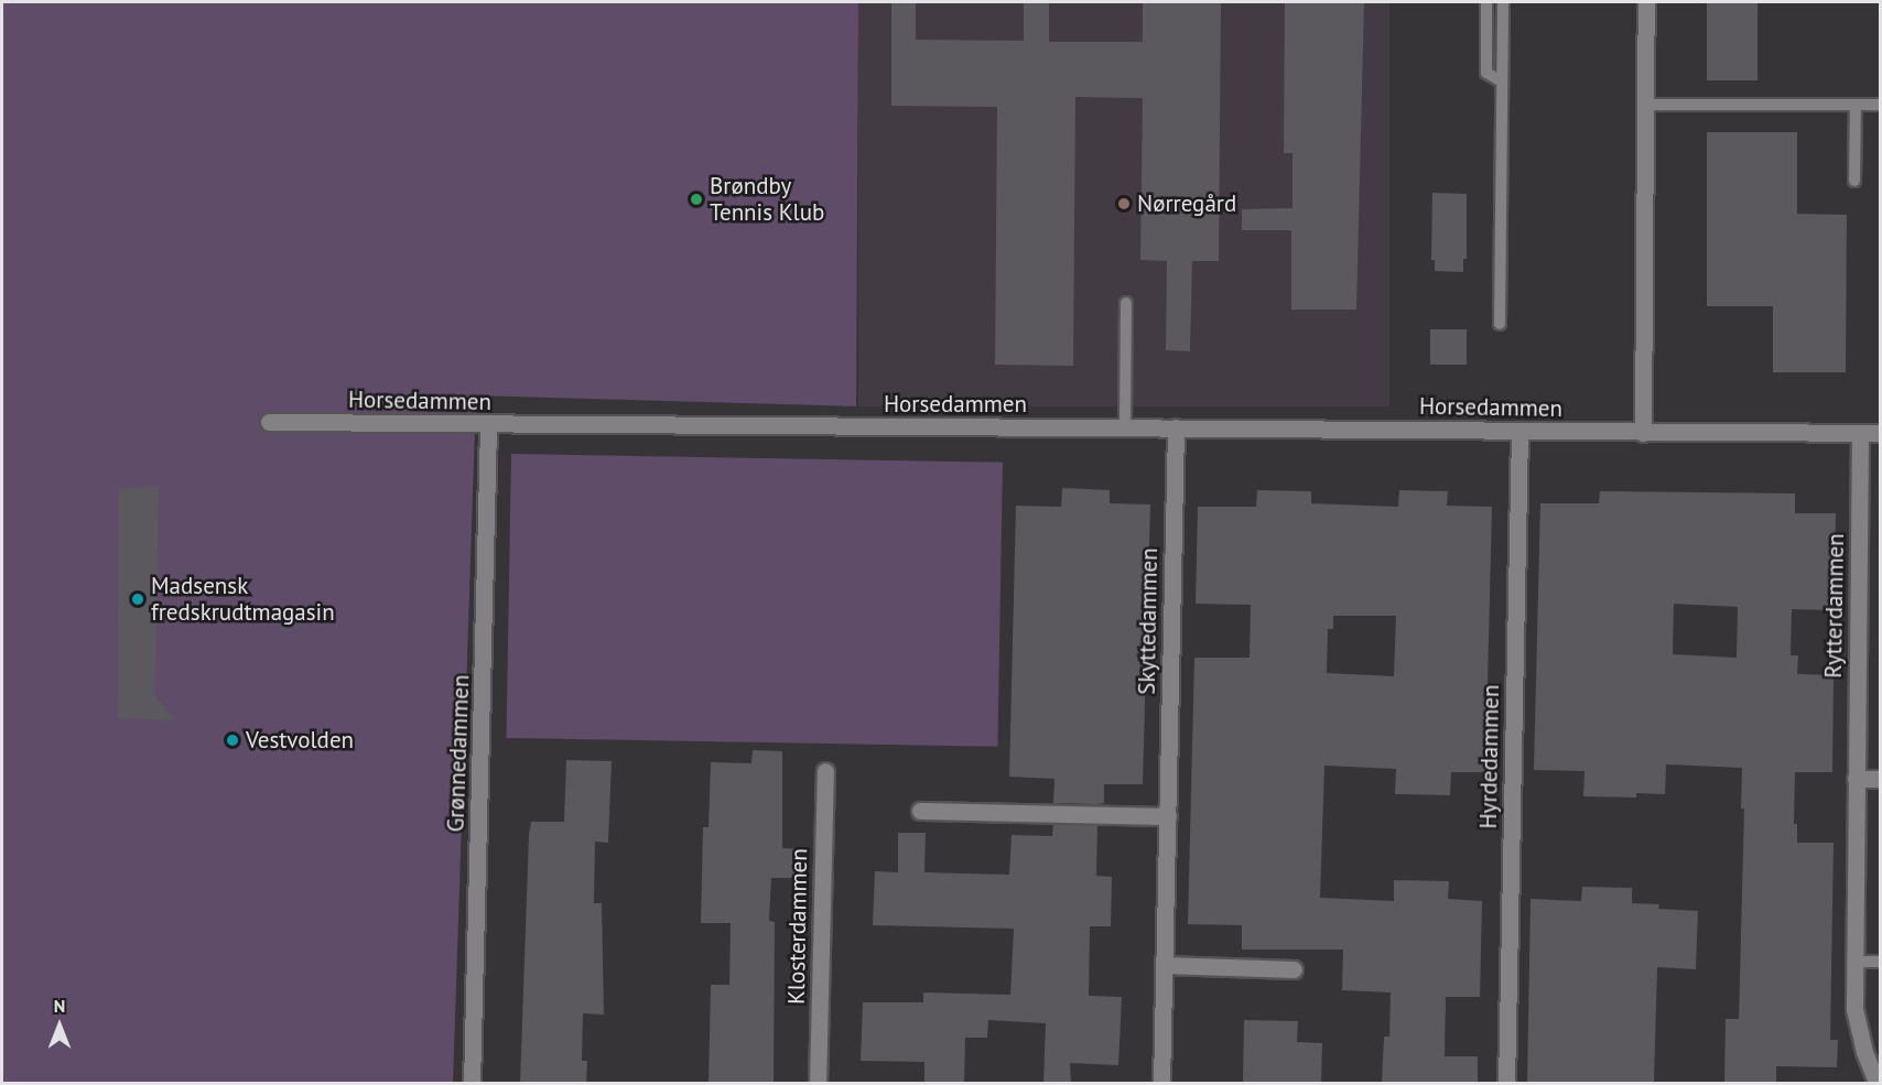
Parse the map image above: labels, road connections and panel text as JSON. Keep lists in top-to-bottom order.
{
  "streets": {
    "street": [
      "Horsedammen",
      "Rytterdammen",
      "Skyttedammen",
      "Grønnedammen",
      "Hyrdedammen",
      "Klosterdammen"
    ]
  },
  "crossings": [
    ["Horsedammen", "Rytterdammen"],
    ["Horsedammen", "Skyttedammen"],
    ["Horsedammen", "Grønnedammen"],
    ["Horsedammen", "Hyrdedammen"]
  ],
  "places": [
    "Brøndby Tennis Klub",
    "Nørregård",
    "Madsensk fredskrudtmagasin",
    "Vestvolden"
  ],
  "north": "top"
}
